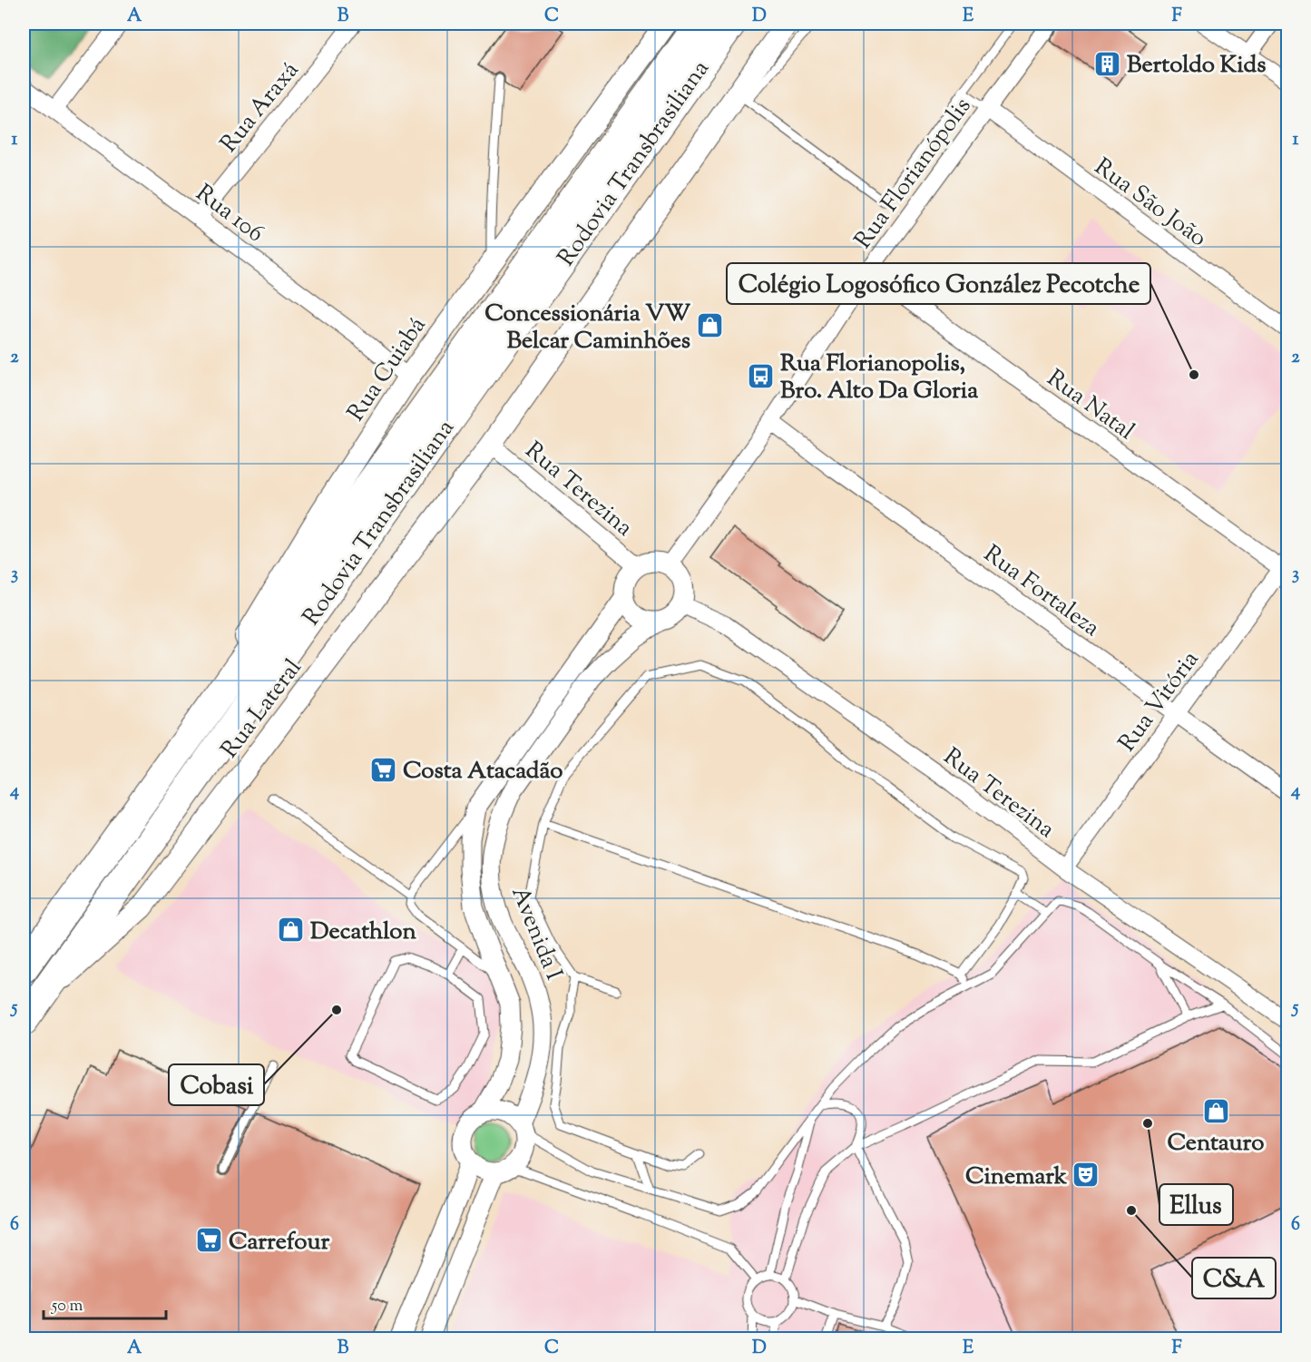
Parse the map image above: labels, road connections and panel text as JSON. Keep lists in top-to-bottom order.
{
  "streets": {
    "highway": ["Rodovia Transbrasiliana"],
    "main road": ["Rua Cuiabá", "Rua Lateral"],
    "street": [
      "Rua Araxá",
      "Rua Florianópolis",
      "Rua São João",
      "Rua 106",
      "Rua Natal",
      "Rua Terezina",
      "Rua Fortaleza",
      "Rua Vitória",
      "Avenida I"
    ]
  },
  "crossings": [
    ["Rua Araxá", "Rua 106"],
    ["Rodovia Transbrasiliana", "Rua Cuiabá"],
    ["Rodovia Transbrasiliana", "Rua Lateral"],
    ["Rua Florianópolis", "Rua São João"],
    ["Rua Florianópolis", "Rua Natal"],
    ["Rua Florianópolis", "Rua Terezina"],
    ["Rua Florianópolis", "Rua Fortaleza"],
    ["Rua Florianópolis", "Avenida I"],
    ["Rua 106", "Rua Cuiabá"],
    ["Rua Natal", "Rua Vitória"],
    ["Rua Terezina", "Rua Vitória"],
    ["Rua Terezina", "Rua Lateral"],
    ["Rua Terezina", "Avenida I"],
    ["Rua Fortaleza", "Rua Vitória"]
  ],
  "places": {
    "building": ["Bertoldo Kids"],
    "shop": ["Concessionária VW Belcar Caminhões", "Decathlon", "Centauro"],
    "other": [
      "Colégio Logosófico González Pecotche",
      "Cobasi",
      "Ellus",
      "C&A"
    ],
    "bus stop": ["Rua Florianopolis, Bro. Alto Da Gloria"],
    "supermarket": ["Costa Atacadão", "Carrefour"],
    "theatre": ["Cinemark"]
  },
  "scale_bar": "50 m",
  "grid": {
    "columns": [
      "A",
      "B",
      "C",
      "D",
      "E",
      "F"
    ],
    "rows": [
      "1",
      "2",
      "3",
      "4",
      "5",
      "6"
    ]
  }
}
